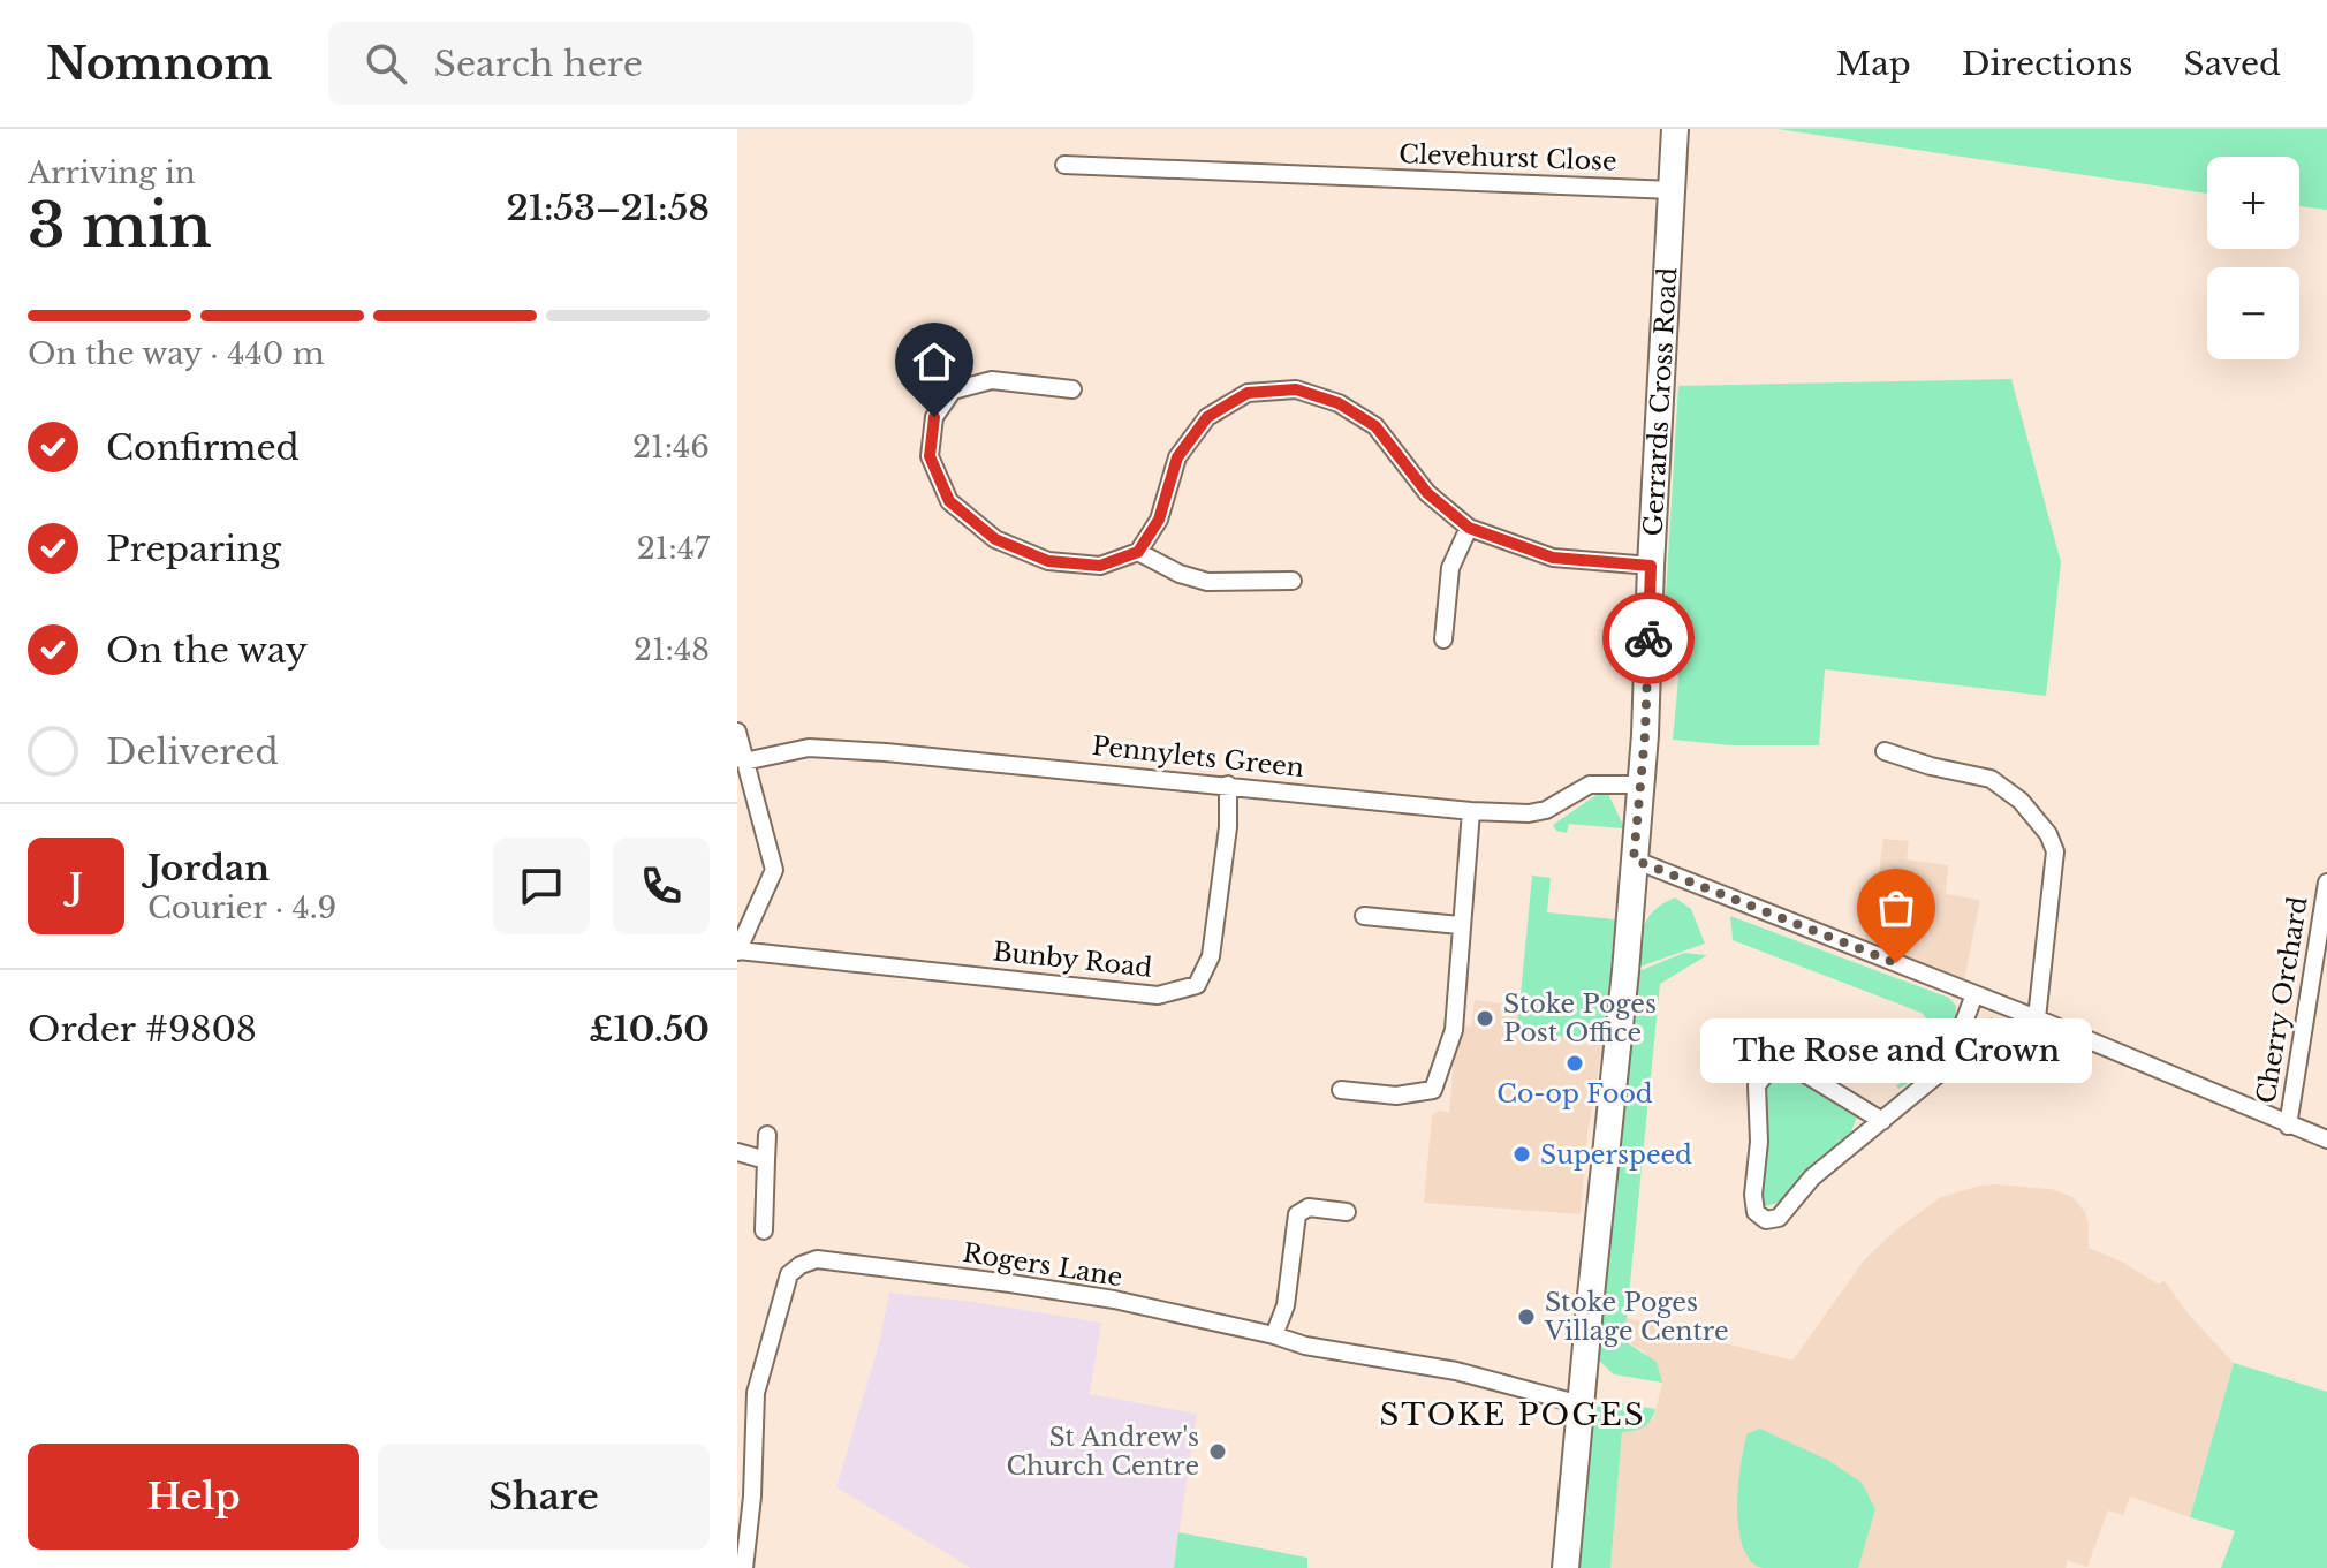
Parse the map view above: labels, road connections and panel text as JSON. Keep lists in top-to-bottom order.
{
  "streets": {
    "main road": ["Gerrards Cross Road"],
    "street": [
      "Clevehurst Close",
      "Pennylets Green",
      "Bunby Road",
      "Cherry Orchard",
      "Rogers Lane"
    ]
  },
  "crossings": [
    ["Clevehurst Close", "Gerrards Cross Road"],
    ["Gerrards Cross Road", "Pennylets Green"],
    ["Gerrards Cross Road", "Rogers Lane"],
    ["Pennylets Green", "Bunby Road"]
  ],
  "districts": ["STOKE POGES"],
  "places": [
    "The Rose and Crown",
    "Stoke Poges Post Office",
    "Co-op Food",
    "Superspeed",
    "Stoke Poges Village Centre",
    "St Andrew's Church Centre"
  ],
  "page": {
    "header": "Nomnom",
    "search": "Search here",
    "nav": ["Map", "Directions", "Saved"],
    "heading": ["3 min", "Arriving in", "21:53–21:58"],
    "panel": [
      "Jordan",
      "Courier · 4.9",
      "Order #9808",
      "£10.50"
    ],
    "map_buttons": ["+", "−"],
    "bar": "On the way · 440 m",
    "list": [
      ["Confirmed", "21:46"],
      ["Preparing", "21:47"],
      ["On the way", "21:48"],
      "Delivered"
    ],
    "round": "J",
    "bubble": "The Rose and Crown",
    "buttons": ["Help", "Share"]
  }
}
